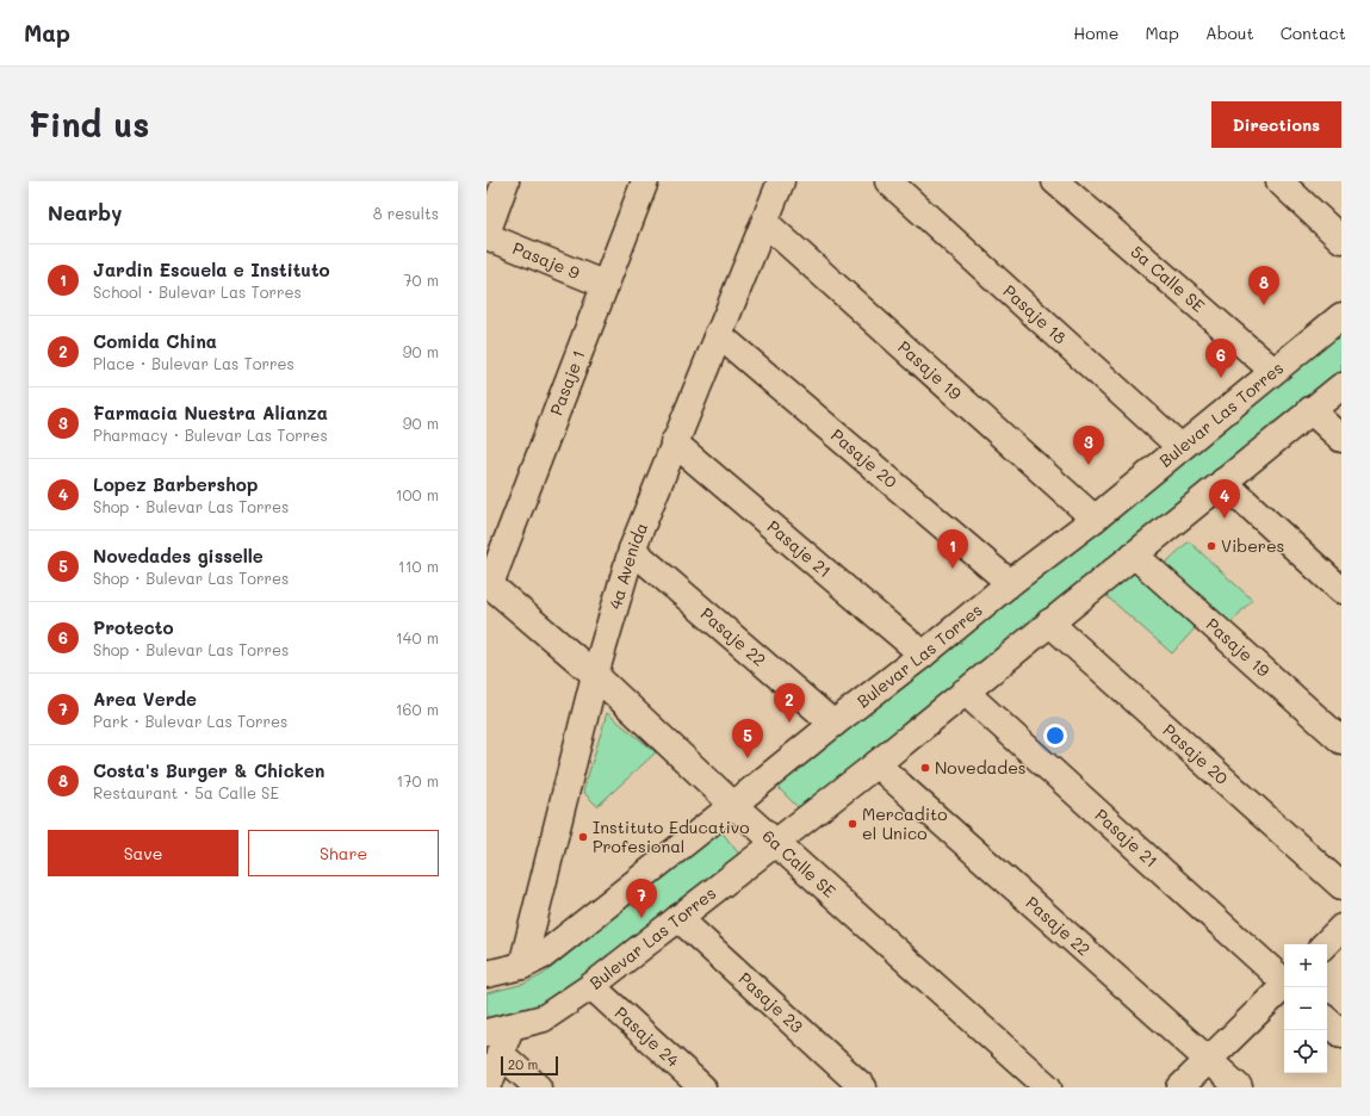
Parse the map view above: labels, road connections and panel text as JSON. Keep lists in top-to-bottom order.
{
  "streets": {
    "street": [
      "Pasaje 9",
      "5a Calle SE",
      "Pasaje 18",
      "Pasaje 19",
      "Pasaje 1",
      "Bulevar Las Torres",
      "Pasaje 20",
      "Pasaje 21",
      "4a Avenida",
      "Pasaje 22",
      "6a Calle SE",
      "Pasaje 23",
      "Pasaje 24"
    ]
  },
  "crossings": [
    ["Pasaje 9", "Pasaje 1"],
    ["5a Calle SE", "Bulevar Las Torres"],
    ["Pasaje 18", "Bulevar Las Torres"],
    ["Pasaje 19", "Bulevar Las Torres"],
    ["Pasaje 19", "4a Avenida"],
    ["Pasaje 1", "6a Calle SE"],
    ["Bulevar Las Torres", "Pasaje 20"],
    ["Bulevar Las Torres", "Pasaje 21"],
    ["Bulevar Las Torres", "4a Avenida"],
    ["Bulevar Las Torres", "Pasaje 22"],
    ["Bulevar Las Torres", "6a Calle SE"],
    ["Bulevar Las Torres", "Pasaje 23"],
    ["Bulevar Las Torres", "Pasaje 24"],
    ["Pasaje 20", "4a Avenida"],
    ["Pasaje 21", "4a Avenida"],
    ["4a Avenida", "Pasaje 22"],
    ["4a Avenida", "6a Calle SE"]
  ],
  "places": [
    "Viberes",
    "Novedades",
    "Mercadito el Unico",
    "Instituto Educativo Profesional"
  ],
  "scale_bar": "20 m",
  "page": {
    "header": "Map",
    "nav": [
      "Home",
      "Map",
      "About",
      "Contact"
    ],
    "buttons": [
      "Directions",
      ["Save", "Share"]
    ],
    "title": "Find us",
    "heading": ["Nearby", "8 results"],
    "list": [
      {
        "mark": "1",
        "name": "Jardin Escuela e Instituto",
        "note": "School · Bulevar Las Torres",
        "value": "70 m"
      },
      {
        "mark": "2",
        "name": "Comida China",
        "note": "Place · Bulevar Las Torres",
        "value": "90 m"
      },
      {
        "mark": "3",
        "name": "Farmacia Nuestra Alianza",
        "note": "Pharmacy · Bulevar Las Torres",
        "value": "90 m"
      },
      {
        "mark": "4",
        "name": "Lopez Barbershop",
        "note": "Shop · Bulevar Las Torres",
        "value": "100 m"
      },
      {
        "mark": "5",
        "name": "Novedades gisselle",
        "note": "Shop · Bulevar Las Torres",
        "value": "110 m"
      },
      {
        "mark": "6",
        "name": "Protecto",
        "note": "Shop · Bulevar Las Torres",
        "value": "140 m"
      },
      {
        "mark": "7",
        "name": "Area Verde",
        "note": "Park · Bulevar Las Torres",
        "value": "160 m"
      },
      {
        "mark": "8",
        "name": "Costa's Burger & Chicken",
        "note": "Restaurant · 5a Calle SE",
        "value": "170 m"
      }
    ],
    "pins": [
      "8",
      "6",
      "3",
      "4",
      "1",
      "2",
      "5",
      "7"
    ],
    "map_buttons": ["+", "−"],
    "scale": "20 m"
  }
}
